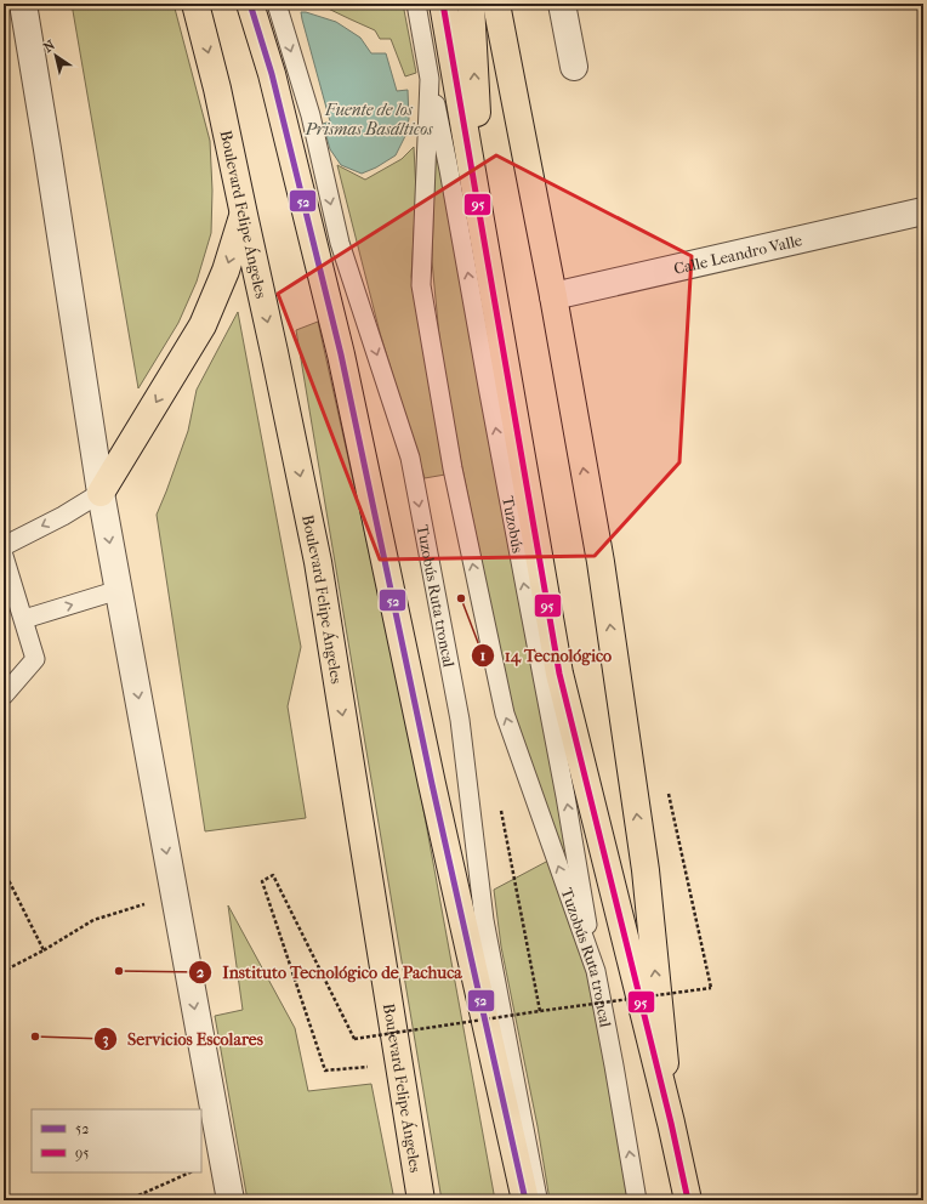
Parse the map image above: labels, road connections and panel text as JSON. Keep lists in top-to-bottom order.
{
  "streets": {
    "main road": ["Boulevard Felipe Ángeles"],
    "street": ["Calle Leandro Valle"],
    "lane": ["Tuzobús", "Tuzobús Ruta troncal"]
  },
  "crossings": [
    ["Tuzobús", "Tuzobús Ruta troncal"]
  ],
  "one_way": ["Tuzobús"],
  "water": ["Fuente de los Prismas Basálticos"],
  "places": ["14 Tecnológico", "Instituto Tecnológico de Pachuca", "Servicios Escolares"],
  "lines": ["transit line 52", "transit line 95"],
  "legend": ["52", "95"],
  "north": "top left"
}
